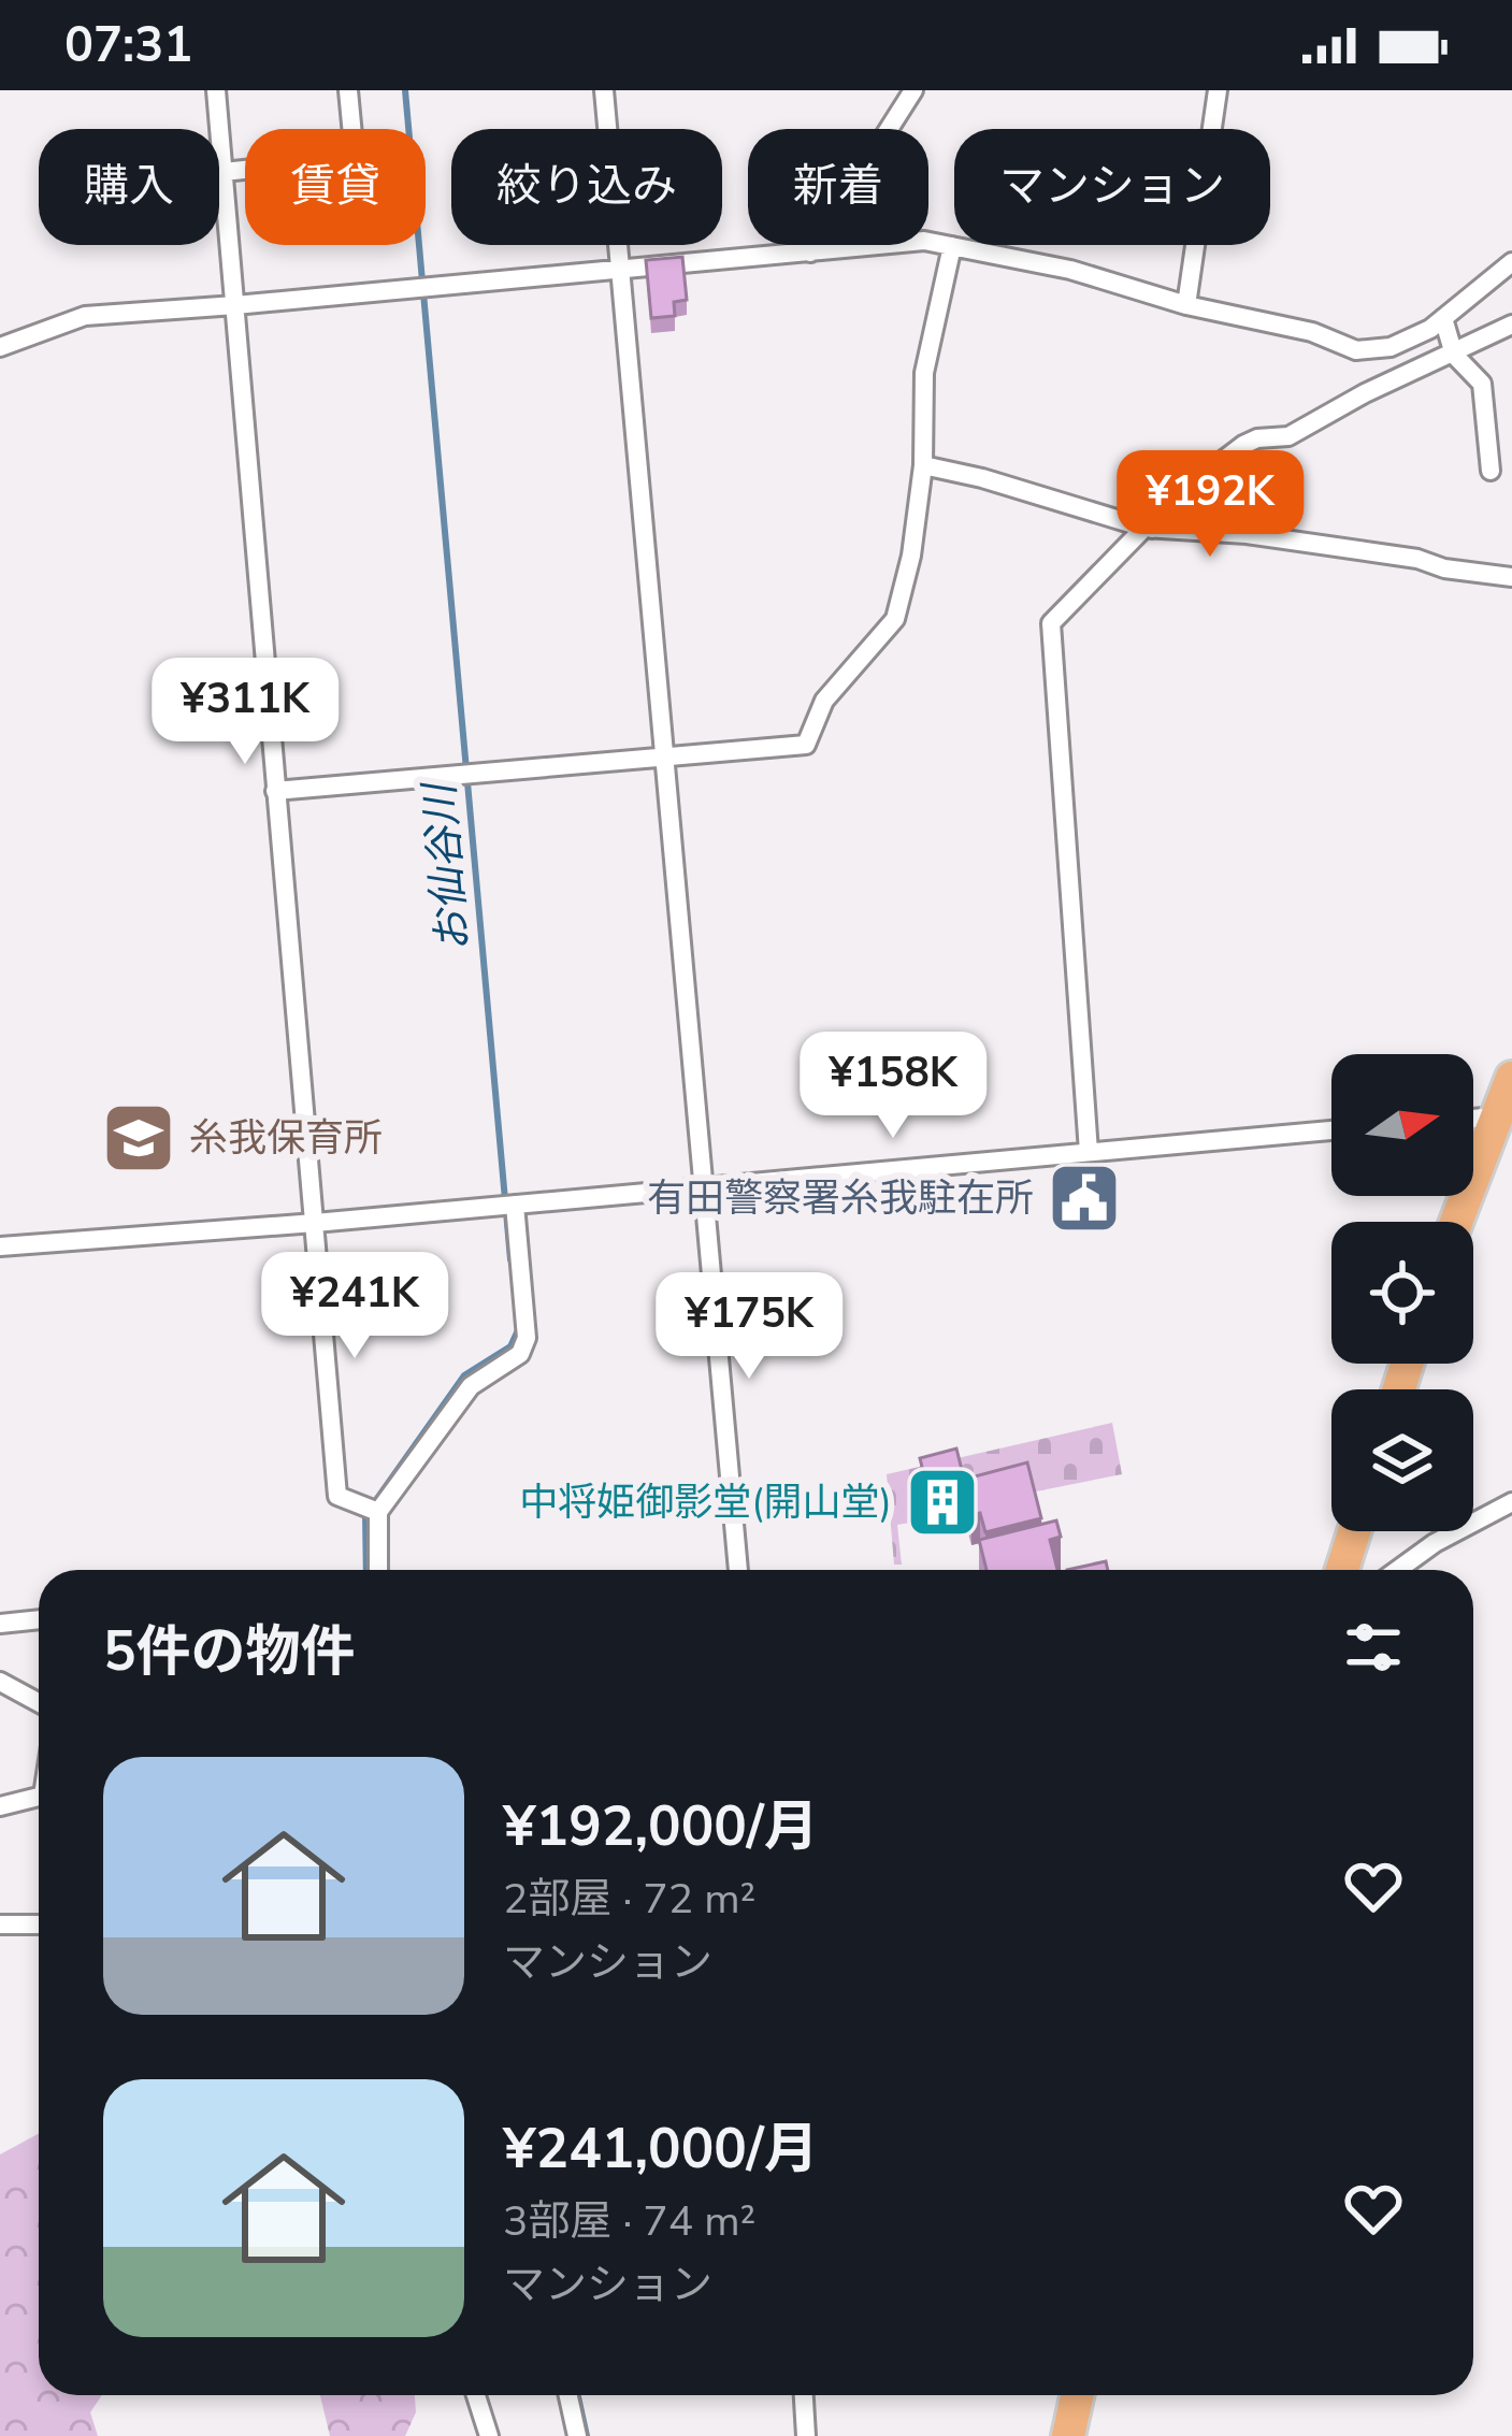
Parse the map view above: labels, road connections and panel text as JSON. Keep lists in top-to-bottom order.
{
  "water": ["お仙谷川"],
  "places": {
    "school or university": ["糸我保育所"],
    "public building": ["有田警察署糸我駐在所"],
    "building": ["中将姫御影堂(開山堂)"]
  },
  "north": "right",
  "page": {
    "status": "07:31",
    "chip": [
      "購入",
      "賃貸",
      "絞り込み",
      "新着",
      "マンション"
    ],
    "price": [
      "¥192K",
      "¥311K",
      "¥158K",
      "¥241K",
      "¥175K"
    ],
    "heading": "5件の物件",
    "list": [
      {
        "name": "¥192,000/月",
        "note": "2部屋 · 72 m² · マンション"
      },
      {
        "name": "¥241,000/月",
        "note": "3部屋 · 74 m² · マンション"
      }
    ]
  }
}
